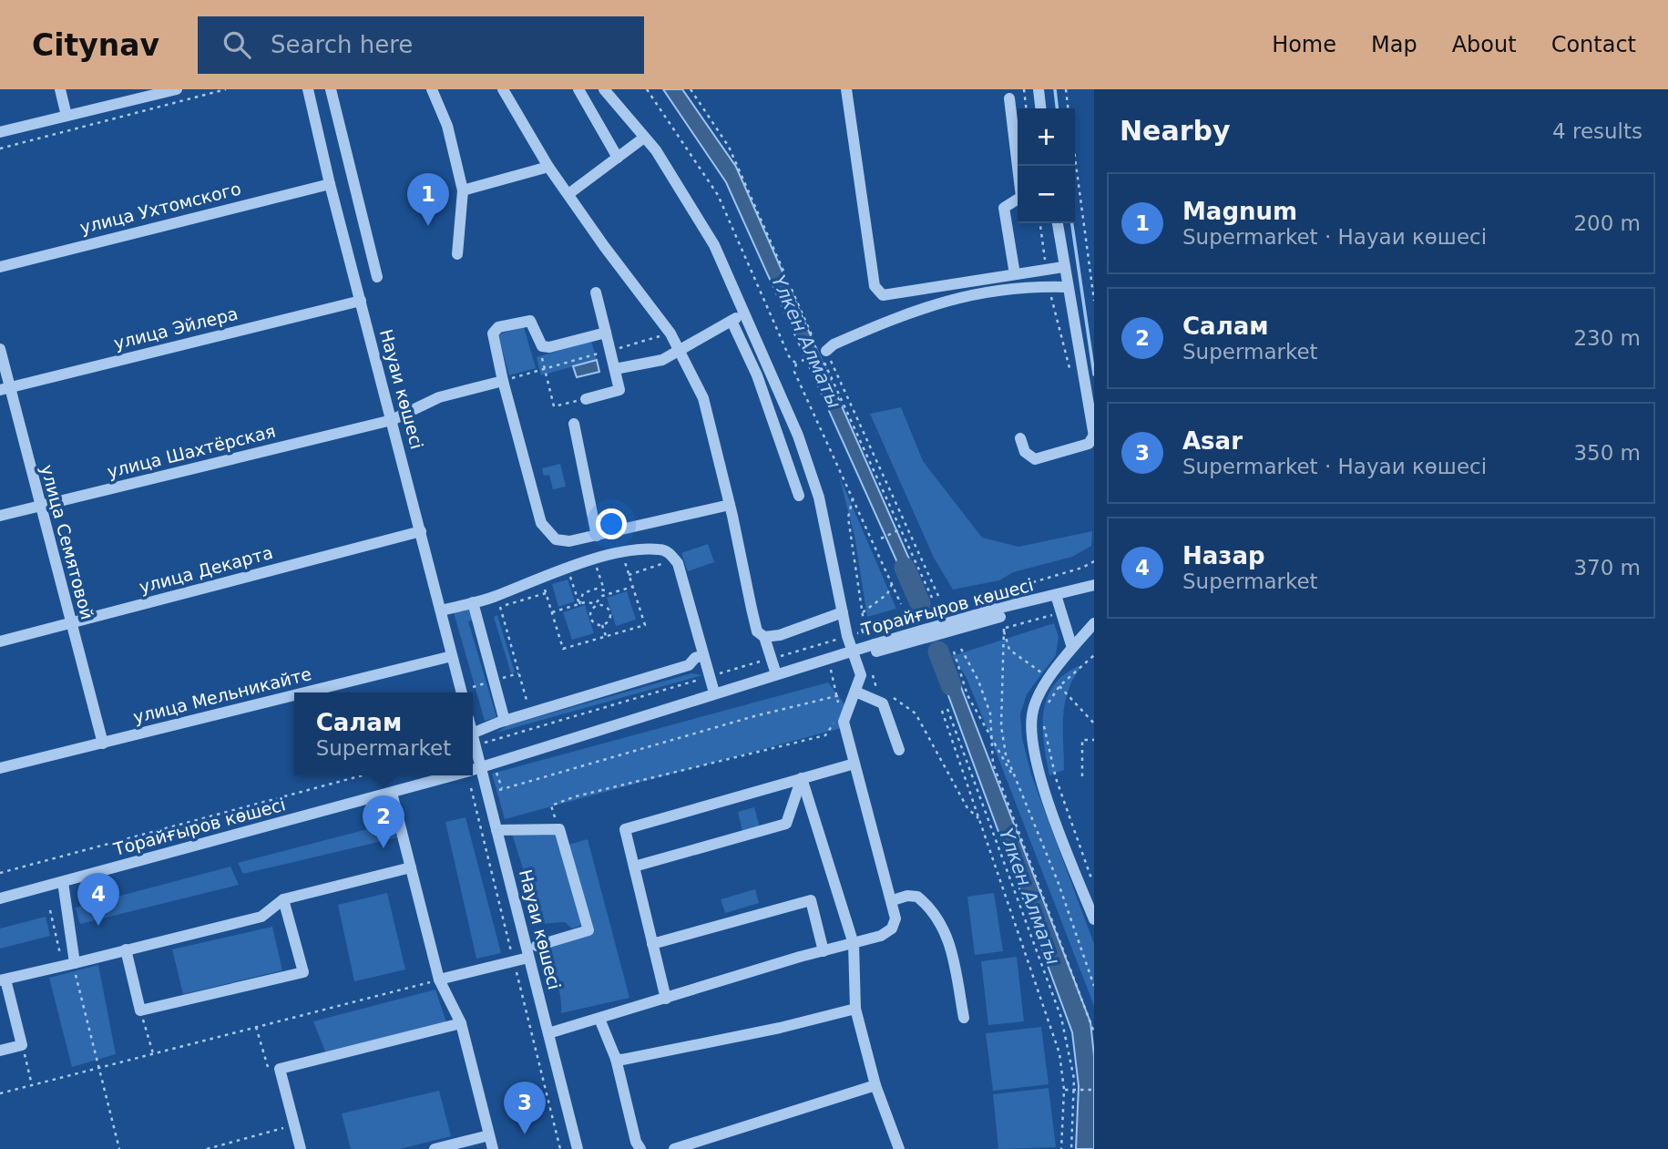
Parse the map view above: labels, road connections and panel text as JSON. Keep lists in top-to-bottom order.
{
  "streets": {
    "street": [
      "улица Ухтомского",
      "улица Эйлера",
      "Науаи көшесі",
      "улица Шахтёрская",
      "улица Семятовой",
      "улица Декарта",
      "Торайғыров көшесі",
      "улица Мельникайте"
    ]
  },
  "crossings": [
    ["улица Ухтомского", "Науаи көшесі"],
    ["улица Эйлера", "Науаи көшесі"],
    ["улица Эйлера", "улица Семятовой"],
    ["Науаи көшесі", "улица Шахтёрская"],
    ["Науаи көшесі", "улица Декарта"],
    ["Науаи көшесі", "Торайғыров көшесі"],
    ["Науаи көшесі", "улица Мельникайте"],
    ["улица Шахтёрская", "улица Семятовой"],
    ["улица Семятовой", "улица Декарта"],
    ["улица Семятовой", "улица Мельникайте"]
  ],
  "water": ["Үлкен Алматы"],
  "page": {
    "header": "Citynav",
    "search": "Search here",
    "nav": [
      "Home",
      "Map",
      "About",
      "Contact"
    ],
    "heading": ["Nearby", "4 results"],
    "map_buttons": ["+", "−"],
    "list": [
      {
        "mark": "1",
        "name": "Magnum",
        "note": "Supermarket · Науаи көшесі",
        "value": "200 m"
      },
      {
        "mark": "2",
        "name": "Салам",
        "note": "Supermarket",
        "value": "230 m"
      },
      {
        "mark": "3",
        "name": "Asar",
        "note": "Supermarket · Науаи көшесі",
        "value": "350 m"
      },
      {
        "mark": "4",
        "name": "Назар",
        "note": "Supermarket",
        "value": "370 m"
      }
    ],
    "pins": [
      "1",
      "2",
      "4",
      "3"
    ],
    "popup": ["Салам", "Supermarket"]
  }
}
